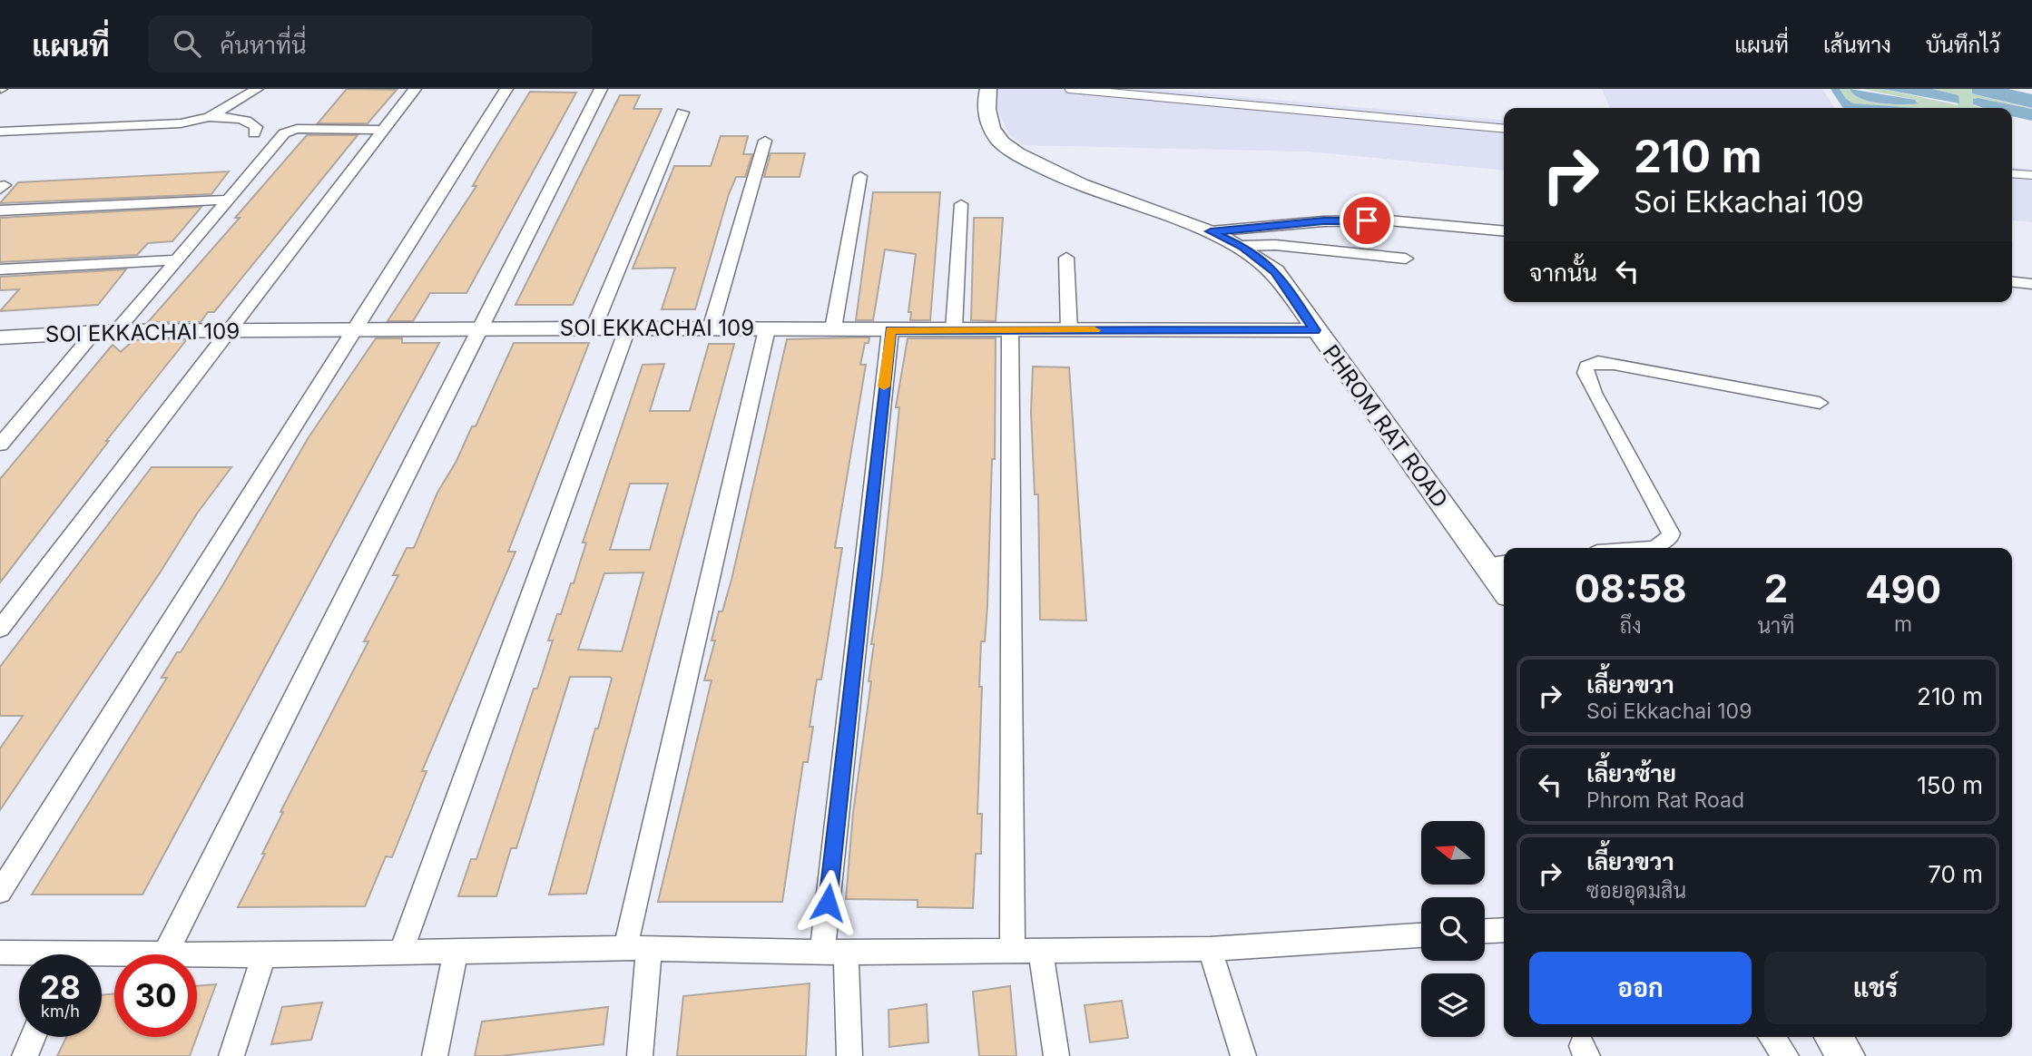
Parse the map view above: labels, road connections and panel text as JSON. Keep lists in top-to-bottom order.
{
  "streets": {
    "street": ["SOI EKKACHAI 109", "PHROM RAT ROAD"]
  },
  "crossings": [
    ["SOI EKKACHAI 109", "PHROM RAT ROAD"]
  ],
  "north": "left",
  "page": {
    "header": "แผนที่",
    "search": "ค้นหาที่นี่",
    "nav": ["แผนที่", "เส้นทาง", "บันทึกไว้"],
    "turn": ["210 m", "Soi Ekkachai 109"],
    "then": "จากนั้น",
    "eta": [
      "08:58",
      "ถึง",
      "2",
      "นาที",
      "490",
      "m"
    ],
    "list": [
      {
        "name": "เลี้ยวขวา",
        "note": "Soi Ekkachai 109",
        "value": "210 m"
      },
      {
        "name": "เลี้ยวซ้าย",
        "note": "Phrom Rat Road",
        "value": "150 m"
      },
      {
        "name": "เลี้ยวขวา",
        "note": "ซอยอุดมสิน",
        "value": "70 m"
      }
    ],
    "buttons": ["ออก", "แชร์"],
    "speed": "28 km/h",
    "limit": "30"
  }
}
